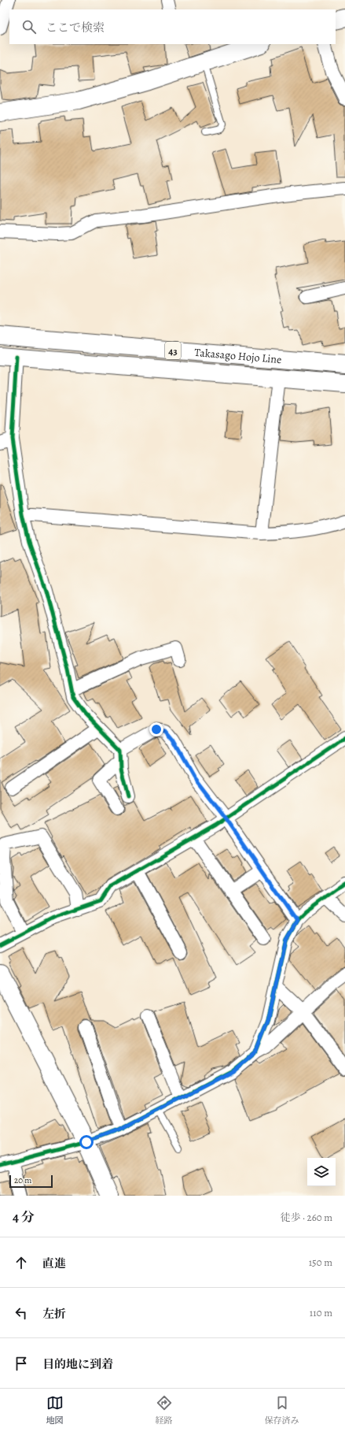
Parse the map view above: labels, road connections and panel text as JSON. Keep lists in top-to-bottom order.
{
  "streets": {
    "main road": ["43", "Takasago Hojo Line"]
  },
  "scale_bar": "20 m",
  "page": {
    "search": "ここで検索",
    "scale": "20 m",
    "heading": ["4 分", "徒歩 · 260 m"],
    "list": [
      ["直進", "150 m"],
      ["左折", "110 m"],
      "目的地に到着"
    ],
    "nav": ["地図", "経路", "保存済み"]
  }
}
